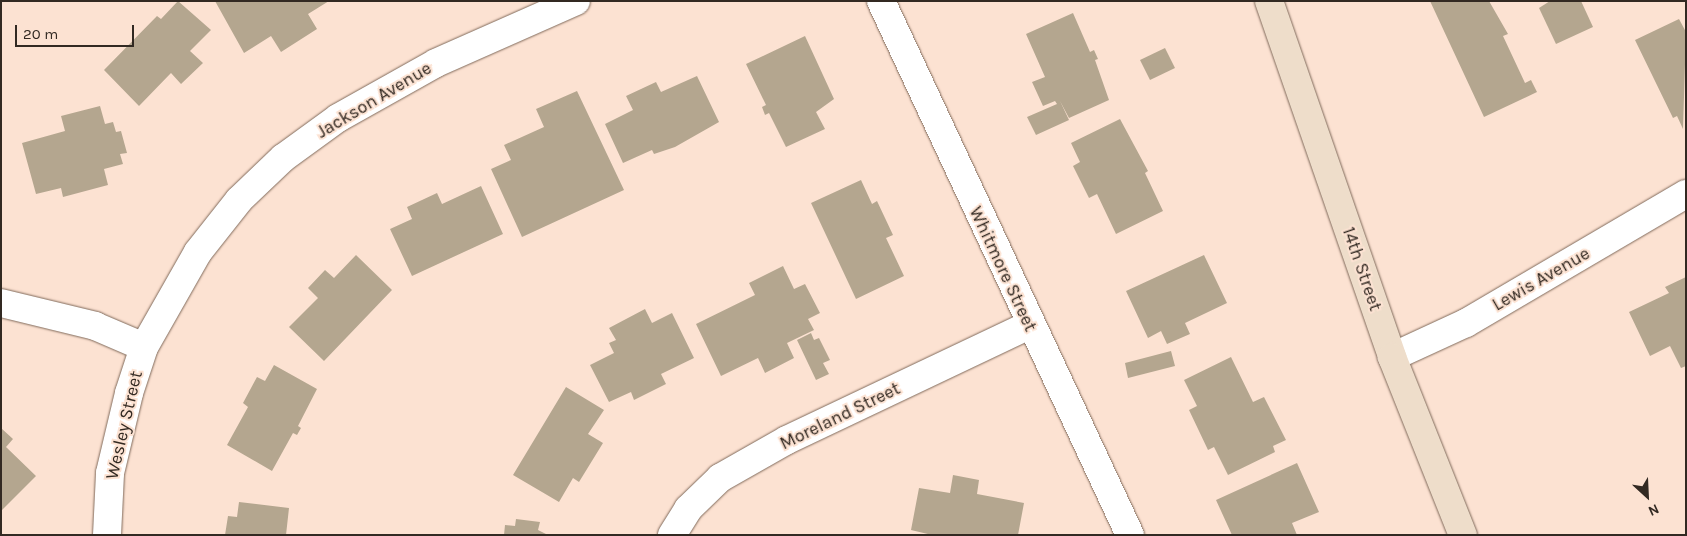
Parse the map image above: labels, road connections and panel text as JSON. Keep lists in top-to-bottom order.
{
  "streets": {
    "street": [
      "Jackson Avenue",
      "Whitmore Street",
      "14th Street",
      "Lewis Avenue",
      "Moreland Street",
      "Wesley Street"
    ]
  },
  "crossings": [
    ["Jackson Avenue", "Wesley Street"],
    ["Whitmore Street", "Moreland Street"],
    ["14th Street", "Lewis Avenue"]
  ],
  "scale_bar": "20 m",
  "north": "bottom right"
}
